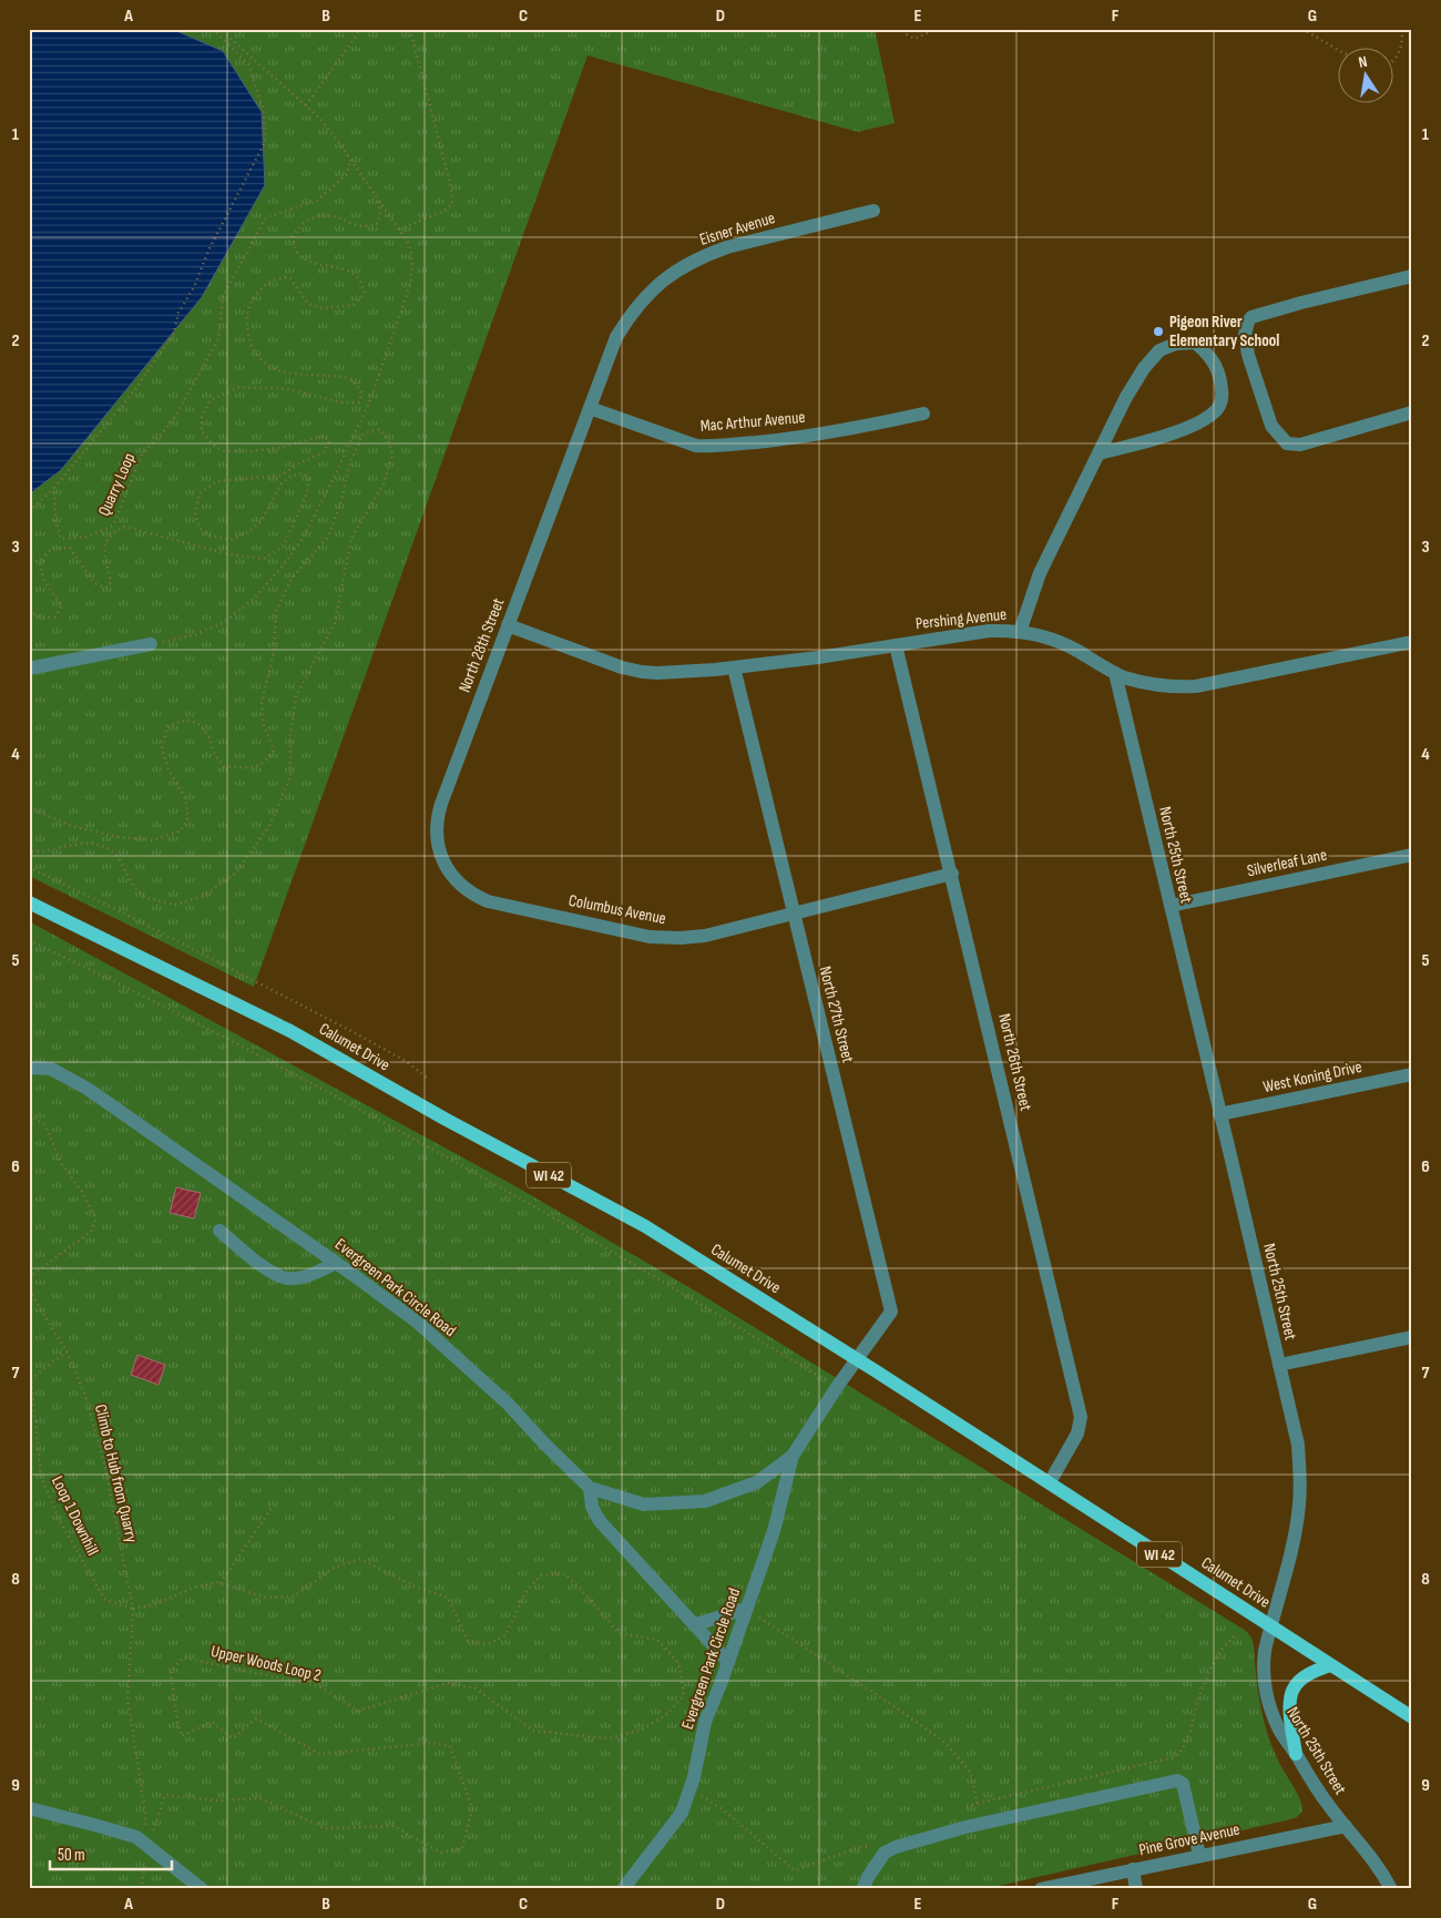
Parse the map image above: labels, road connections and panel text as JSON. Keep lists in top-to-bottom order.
{
  "streets": {
    "main road": ["Calumet Drive", "WI 42"],
    "street": [
      "Eisner Avenue",
      "Mac Arthur Avenue",
      "Pershing Avenue",
      "North 28th Street",
      "North 25th Street",
      "Silverleaf Lane",
      "Columbus Avenue",
      "North 27th Street",
      "North 26th Street",
      "West Koning Drive",
      "Evergreen Park Circle Road",
      "Pine Grove Avenue"
    ],
    "path": [
      "Quarry Loop",
      "Climb to Hub from Quarry",
      "Loop 1 Downhill",
      "Upper Woods Loop 2"
    ]
  },
  "crossings": [
    ["Eisner Avenue", "Mac Arthur Avenue"],
    ["Eisner Avenue", "North 28th Street"],
    ["Mac Arthur Avenue", "North 28th Street"],
    ["Pershing Avenue", "North 28th Street"],
    ["Pershing Avenue", "North 25th Street"],
    ["Pershing Avenue", "North 27th Street"],
    ["Pershing Avenue", "North 26th Street"],
    ["North 28th Street", "Columbus Avenue"],
    ["North 25th Street", "Silverleaf Lane"],
    ["North 25th Street", "Calumet Drive"],
    ["North 25th Street", "West Koning Drive"],
    ["North 25th Street", "Pine Grove Avenue"],
    ["Columbus Avenue", "North 27th Street"],
    ["Columbus Avenue", "North 26th Street"],
    ["North 27th Street", "Calumet Drive"],
    ["North 27th Street", "Evergreen Park Circle Road"],
    ["Calumet Drive", "North 26th Street"],
    ["Calumet Drive", "Evergreen Park Circle Road"],
    ["Climb to Hub from Quarry", "Loop 1 Downhill"],
    ["Climb to Hub from Quarry", "Upper Woods Loop 2"],
    ["Loop 1 Downhill", "Upper Woods Loop 2"]
  ],
  "places": ["Pigeon River Elementary School"],
  "scale_bar": "50 m",
  "north": "top",
  "grid": {
    "columns": [
      "A",
      "B",
      "C",
      "D",
      "E",
      "F",
      "G"
    ],
    "rows": [
      "1",
      "2",
      "3",
      "4",
      "5",
      "6",
      "7",
      "8",
      "9"
    ]
  }
}
